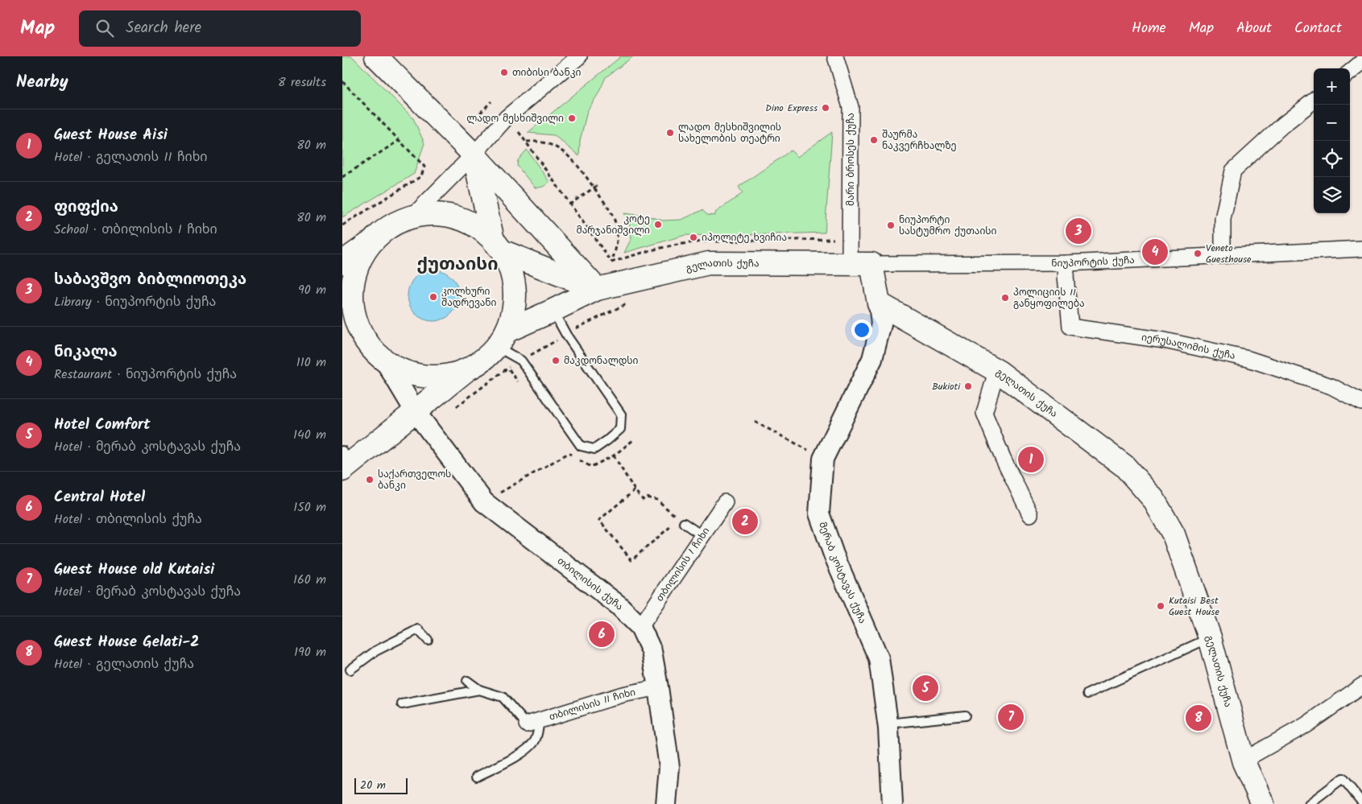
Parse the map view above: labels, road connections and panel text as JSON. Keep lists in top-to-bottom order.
{
  "streets": {
    "main road": ["გელათის ქუჩა"],
    "street": [
      "მარი ბროსეს ქუჩა",
      "ნიუპორტის ქუჩა",
      "იერუსალიმის ქუჩა",
      "თბილისის I ჩიხი",
      "მერაბ კოსტავას ქუჩა",
      "თბილისის ქუჩა",
      "თბილისის II ჩიხი"
    ]
  },
  "crossings": [
    ["მარი ბროსეს ქუჩა", "ნიუპორტის ქუჩა"],
    ["მარი ბროსეს ქუჩა", "გელათის ქუჩა"],
    ["ნიუპორტის ქუჩა", "გელათის ქუჩა"],
    ["ნიუპორტის ქუჩა", "იერუსალიმის ქუჩა"],
    ["გელათის ქუჩა", "მერაბ კოსტავას ქუჩა"],
    ["თბილისის I ჩიხი", "თბილისის ქუჩა"],
    ["თბილისის ქუჩა", "თბილისის II ჩიხი"]
  ],
  "districts": ["ქუთაისი"],
  "places": [
    "თიბისი ბანკი",
    "Dino Express",
    "ლადო მესხიშვილი",
    "ლადო მესხიშვილის სახელობის თეატრი",
    "შაურმა ნაკვერჩხალზე",
    "კოტე მარჯანიშვილი",
    "ნიუპორტი სასტუმრო ქუთაისი",
    "იპოლიტე ხვიჩია",
    "Veneto Guesthouse",
    "კოლხური შადრევანი",
    "პოლიციის II განყოფილება",
    "მაკდონალდსი",
    "Bukioti",
    "საქართველოს ბანკი",
    "Kutaisi Best Guest House"
  ],
  "scale_bar": "20 m",
  "page": {
    "header": "Map",
    "search": "Search here",
    "nav": [
      "Home",
      "Map",
      "About",
      "Contact"
    ],
    "heading": ["Nearby", "8 results"],
    "map_buttons": ["+", "−"],
    "list": [
      {
        "mark": "1",
        "name": "Guest House Aisi",
        "note": "Hotel · გელათის II ჩიხი",
        "value": "80 m"
      },
      {
        "mark": "2",
        "name": "ფიფქია",
        "note": "School · თბილისის I ჩიხი",
        "value": "80 m"
      },
      {
        "mark": "3",
        "name": "საბავშვო ბიბლიოთეკა",
        "note": "Library · ნიუპორტის ქუჩა",
        "value": "90 m"
      },
      {
        "mark": "4",
        "name": "ნიკალა",
        "note": "Restaurant · ნიუპორტის ქუჩა",
        "value": "110 m"
      },
      {
        "mark": "5",
        "name": "Hotel Comfort",
        "note": "Hotel · მერაბ კოსტავას ქუჩა",
        "value": "140 m"
      },
      {
        "mark": "6",
        "name": "Central Hotel",
        "note": "Hotel · თბილისის ქუჩა",
        "value": "150 m"
      },
      {
        "mark": "7",
        "name": "Guest House old Kutaisi",
        "note": "Hotel · მერაბ კოსტავას ქუჩა",
        "value": "160 m"
      },
      {
        "mark": "8",
        "name": "Guest House Gelati-2",
        "note": "Hotel · გელათის ქუჩა",
        "value": "190 m"
      }
    ],
    "pins": [
      "3",
      "4",
      "1",
      "2",
      "6",
      "5",
      "7",
      "8"
    ],
    "scale": "20 m"
  }
}
